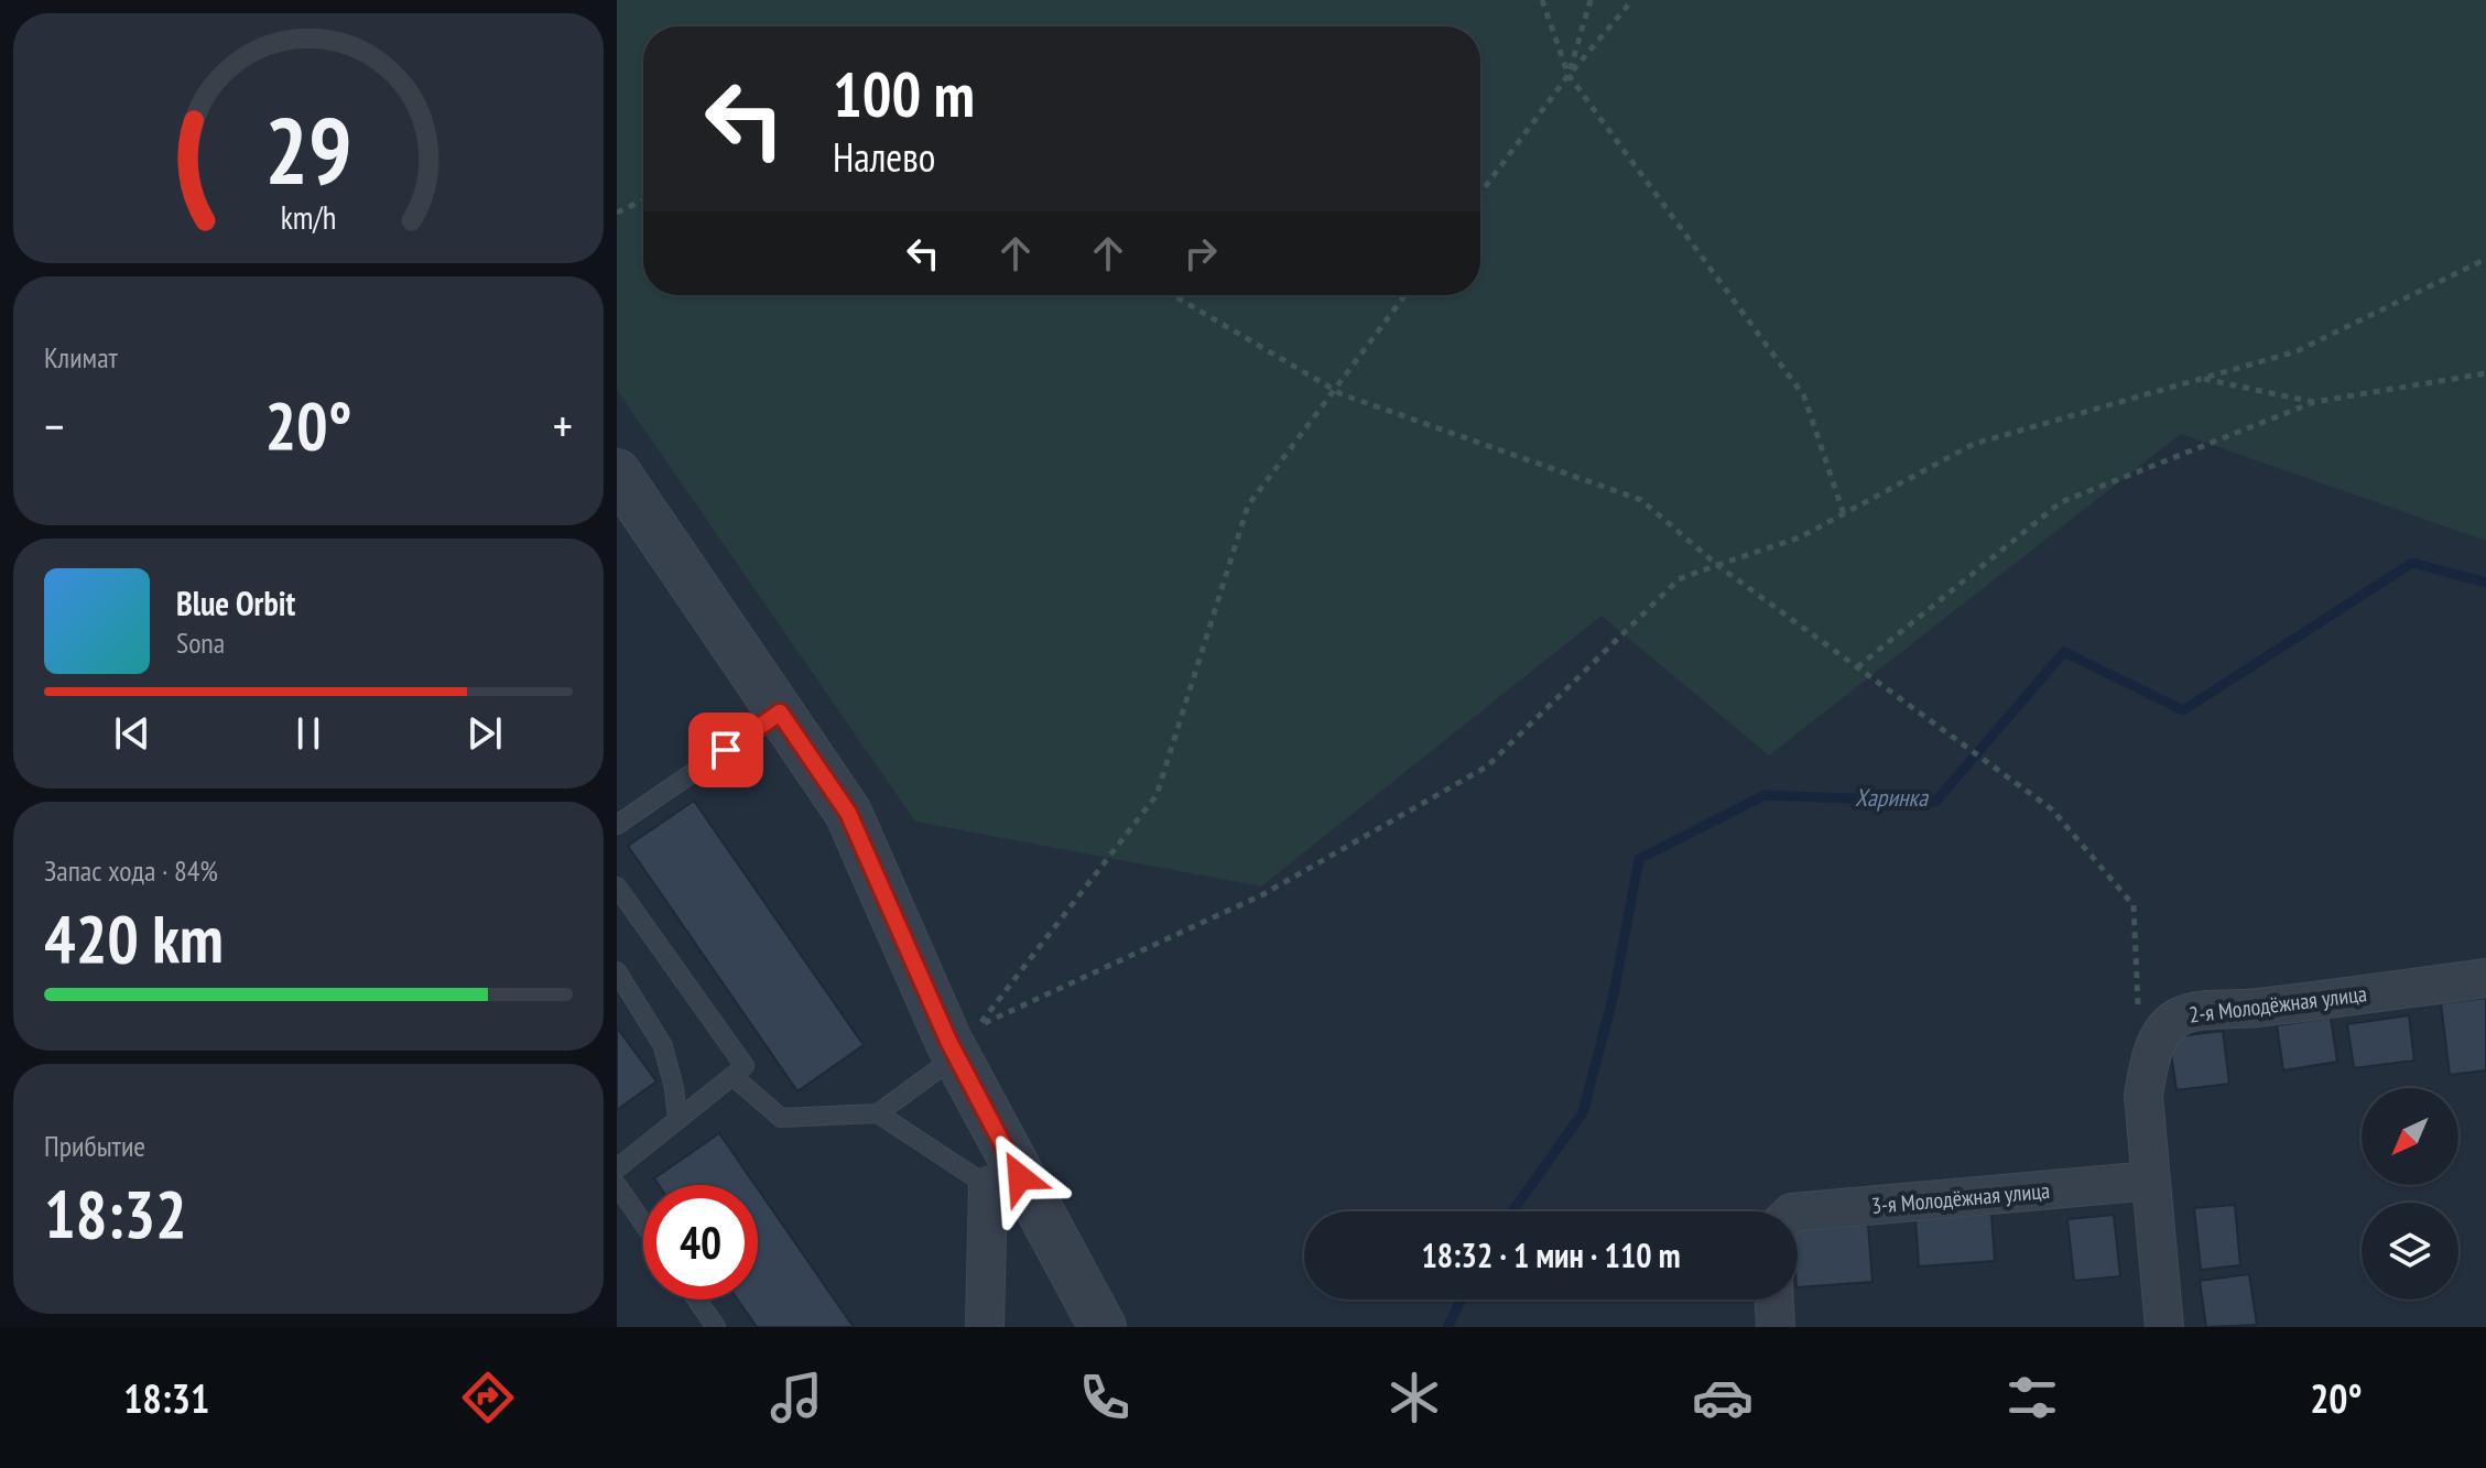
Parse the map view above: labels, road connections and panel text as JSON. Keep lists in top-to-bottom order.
{
  "streets": {
    "street": ["2-я Молодёжная улица", "3-я Молодёжная улица"]
  },
  "crossings": [
    ["2-я Молодёжная улица", "3-я Молодёжная улица"]
  ],
  "water": ["Харинка"],
  "north": "bottom left",
  "page": {
    "turn": ["100 m", "Налево"],
    "tile": [
      "Климат",
      ["Запас хода · 84%", "420 km"],
      ["Прибытие", "18:32"]
    ],
    "heat": ["−", "20°", "+"],
    "song": ["Blue Orbit", "Sona"],
    "limit": "40",
    "trip": "18:32 · 1 мин · 110 m",
    "tabs": ["18:31", "20°"],
    "gauge": ["29", "km/h"]
  }
}
